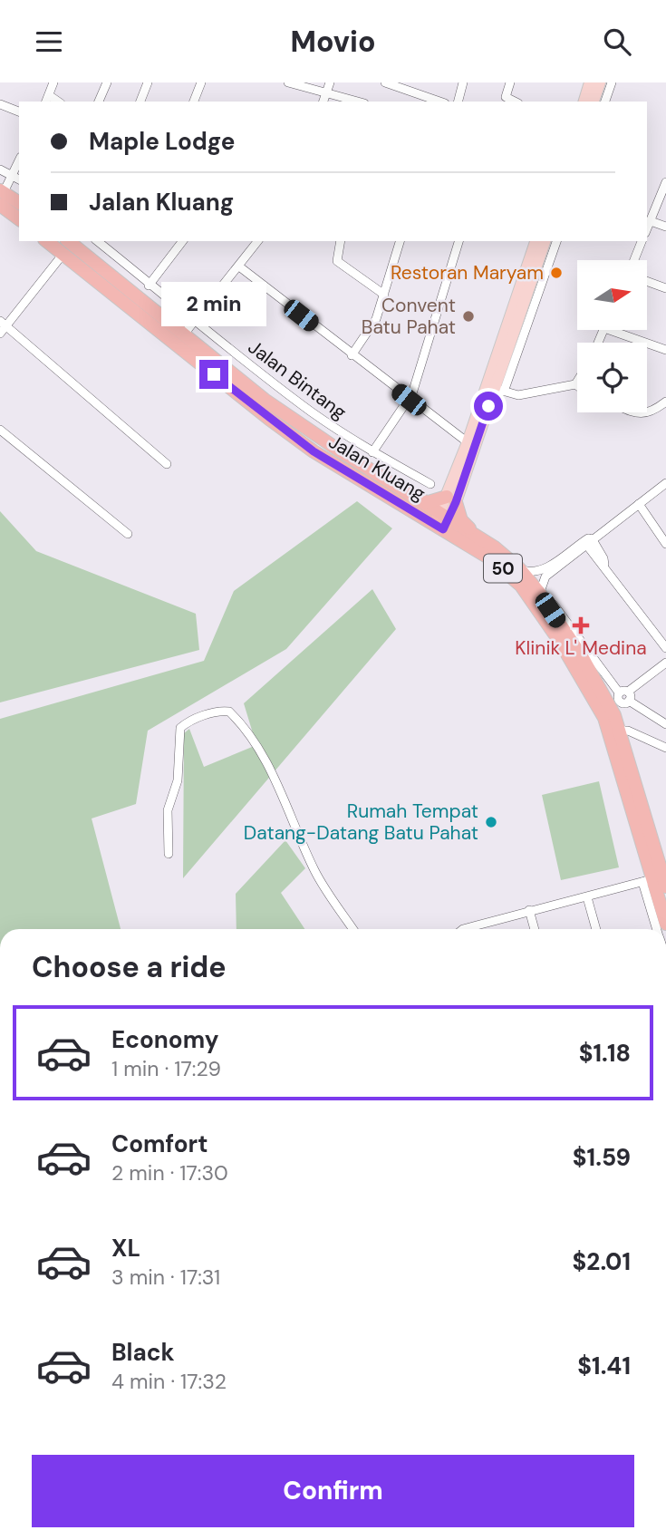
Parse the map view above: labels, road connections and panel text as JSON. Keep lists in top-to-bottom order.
{
  "streets": {
    "highway": ["Jalan Kluang", "50"],
    "street": ["Jalan Bintang"]
  },
  "places": {
    "other": ["Restoran Maryam", "Convent Batu Pahat", "Rumah Tempat Datang-Datang Batu Pahat"],
    "health": ["Klinik L' Medina"]
  },
  "north": "right",
  "page": {
    "header": "Movio",
    "banner": ["Maple Lodge", "Jalan Kluang"],
    "bubble": "2 min",
    "heading": "Choose a ride",
    "list": [
      {
        "name": "Economy",
        "note": "1 min · 17:29",
        "value": "$1.18"
      },
      {
        "name": "Comfort",
        "note": "2 min · 17:30",
        "value": "$1.59"
      },
      {
        "name": "XL",
        "note": "3 min · 17:31",
        "value": "$2.01"
      },
      {
        "name": "Black",
        "note": "4 min · 17:32",
        "value": "$1.41"
      }
    ],
    "buttons": "Confirm"
  }
}
